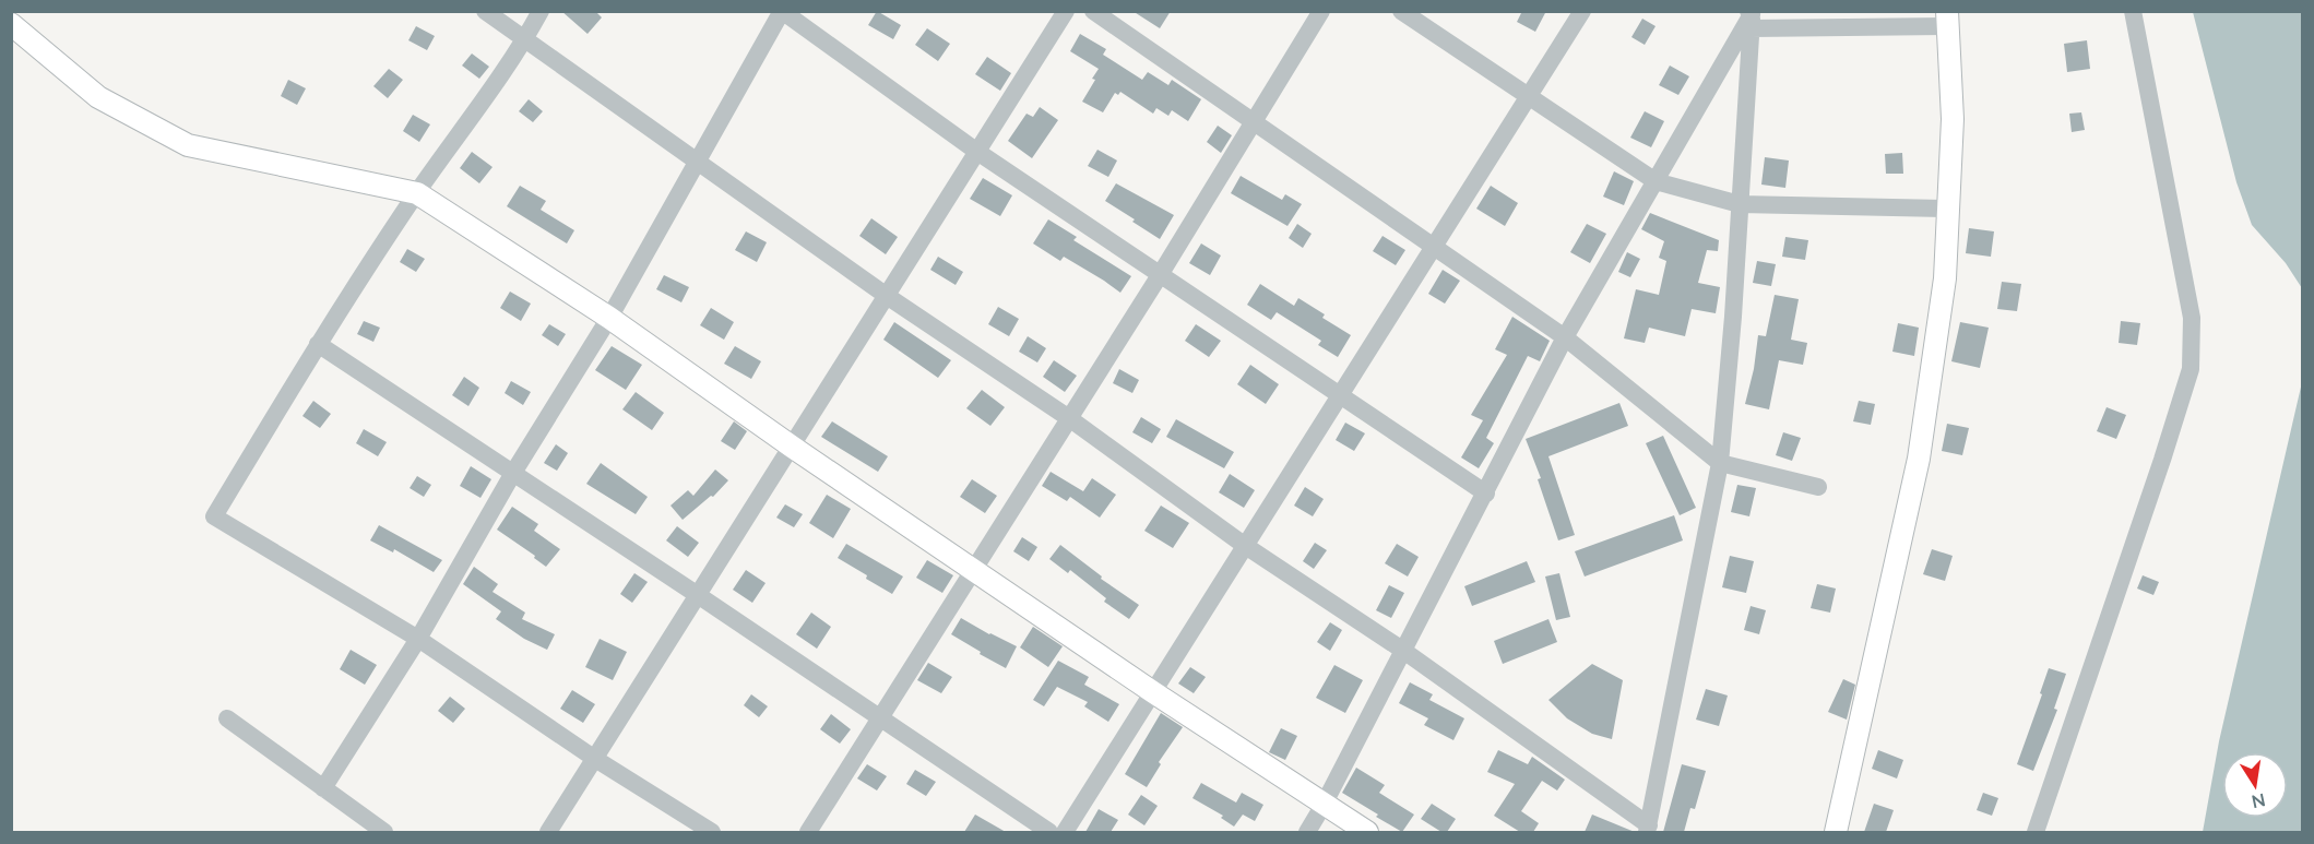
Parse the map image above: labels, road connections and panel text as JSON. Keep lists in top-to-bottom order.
{
  "north": "bottom"
}
